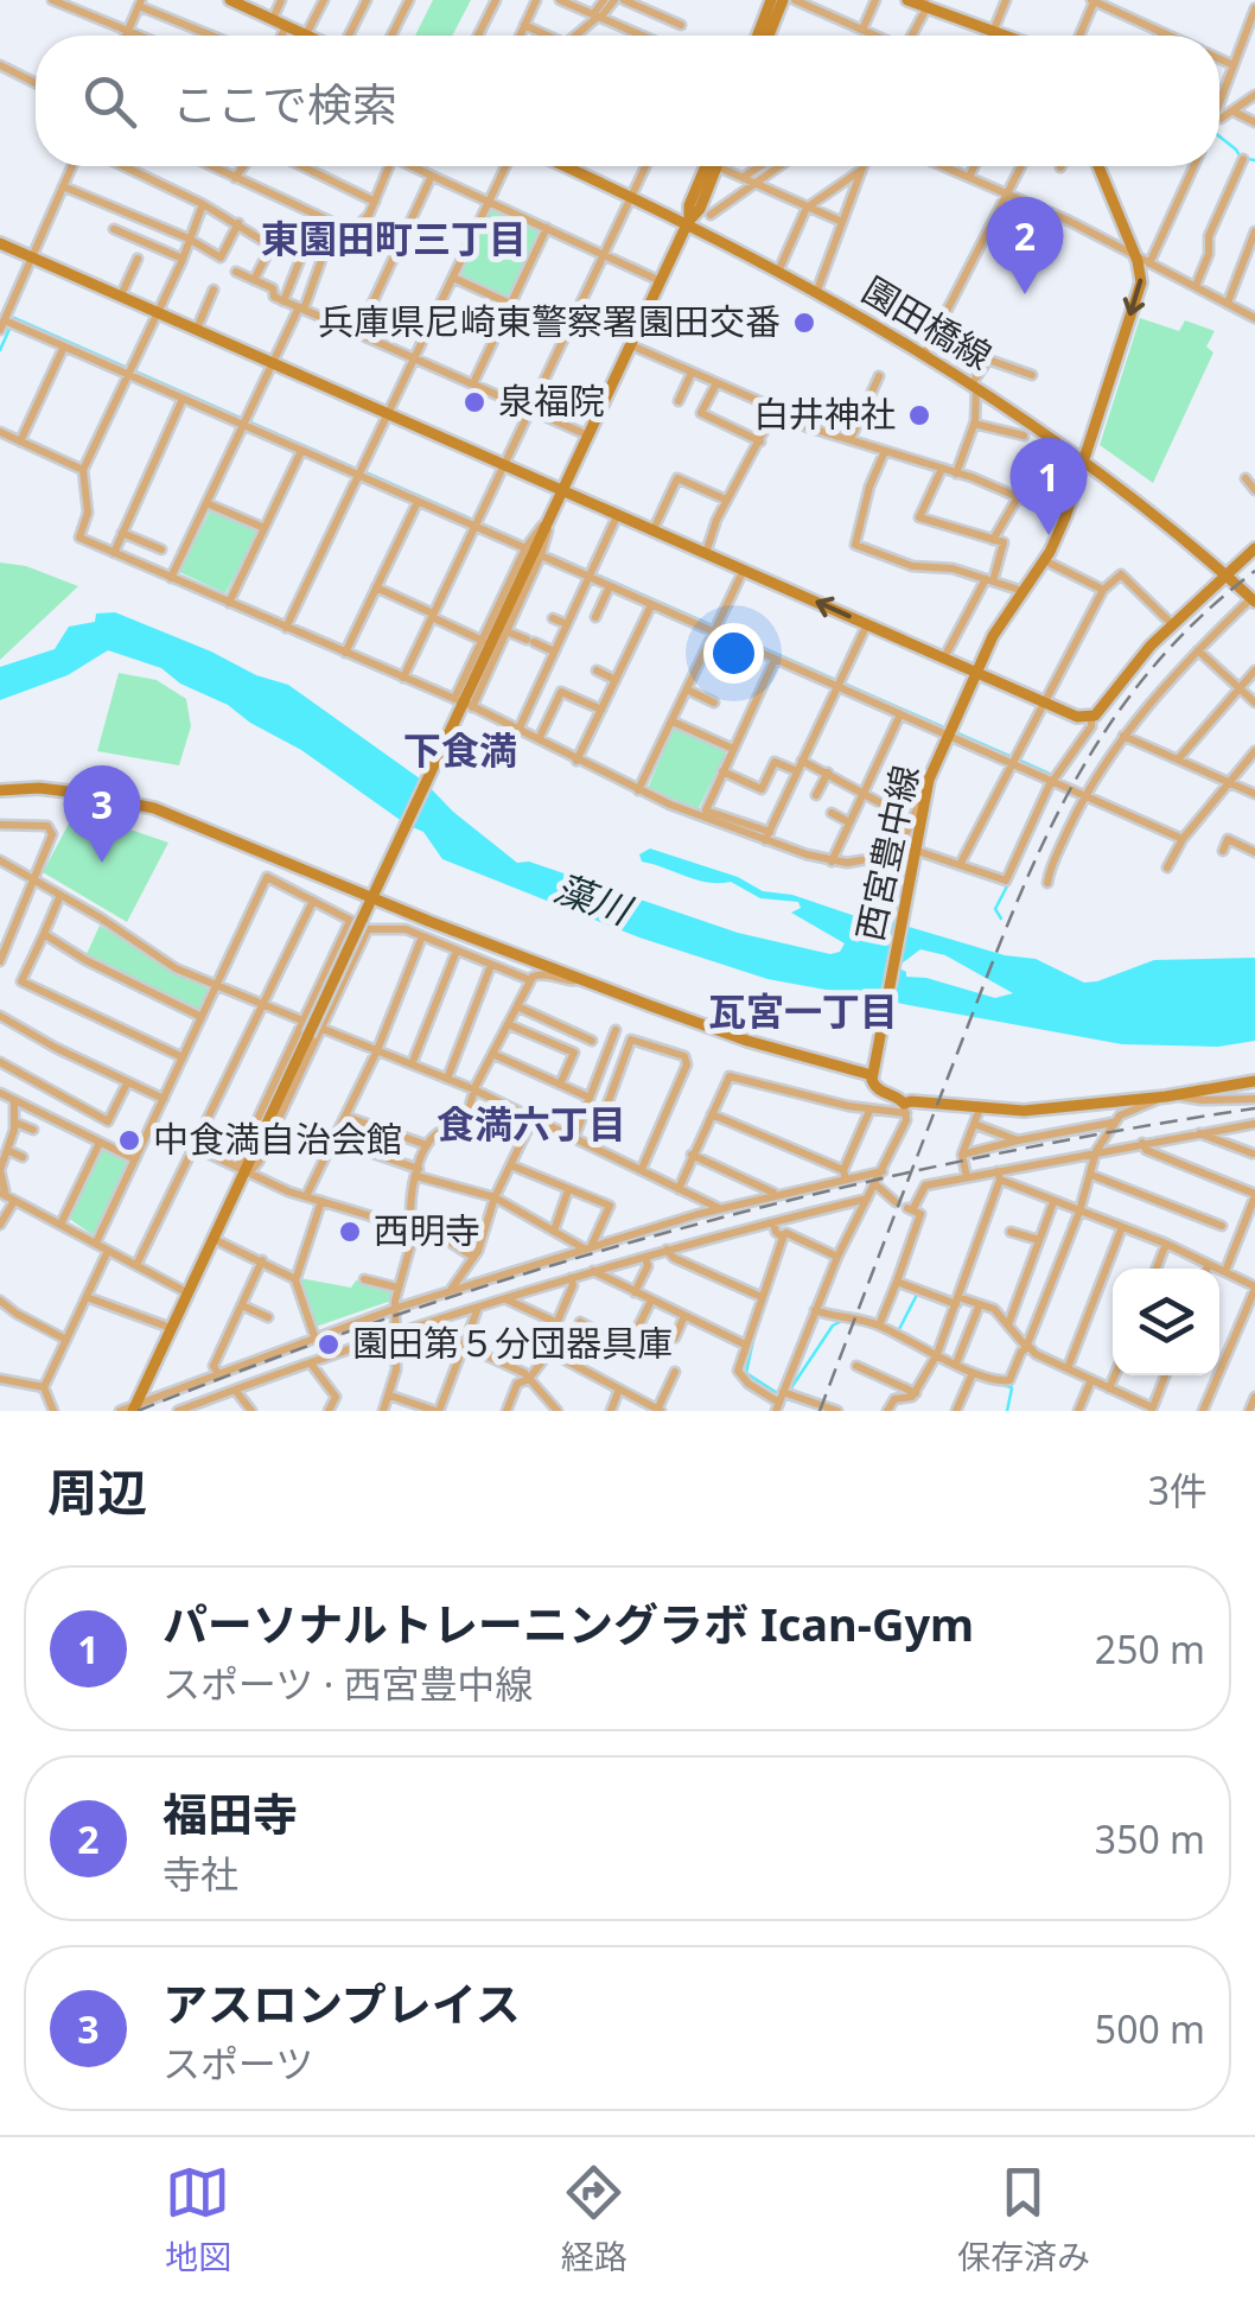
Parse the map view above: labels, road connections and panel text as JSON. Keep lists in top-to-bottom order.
{
  "streets": {
    "street": ["園田橋線", "西宮豊中線"]
  },
  "crossings": [
    ["園田橋線", "西宮豊中線"]
  ],
  "districts": [
    "東園田町三丁目",
    "下食満",
    "瓦宮一丁目",
    "食満六丁目"
  ],
  "water": ["藻川"],
  "places": [
    "兵庫県尼崎東警察署園田交番",
    "泉福院",
    "白井神社",
    "中食満自治会館",
    "西明寺",
    "園田第５分団器具庫"
  ],
  "page": {
    "search": "ここで検索",
    "pins": ["2", "1", "3"],
    "heading": ["周辺", "3件"],
    "list": [
      {
        "mark": "1",
        "name": "パーソナルトレーニングラボ Ican-Gym",
        "note": "スポーツ · 西宮豊中線",
        "value": "250 m"
      },
      {
        "mark": "2",
        "name": "福田寺",
        "note": "寺社",
        "value": "350 m"
      },
      {
        "mark": "3",
        "name": "アスロンプレイス",
        "note": "スポーツ",
        "value": "500 m"
      }
    ],
    "nav": ["地図", "経路", "保存済み"]
  }
}
